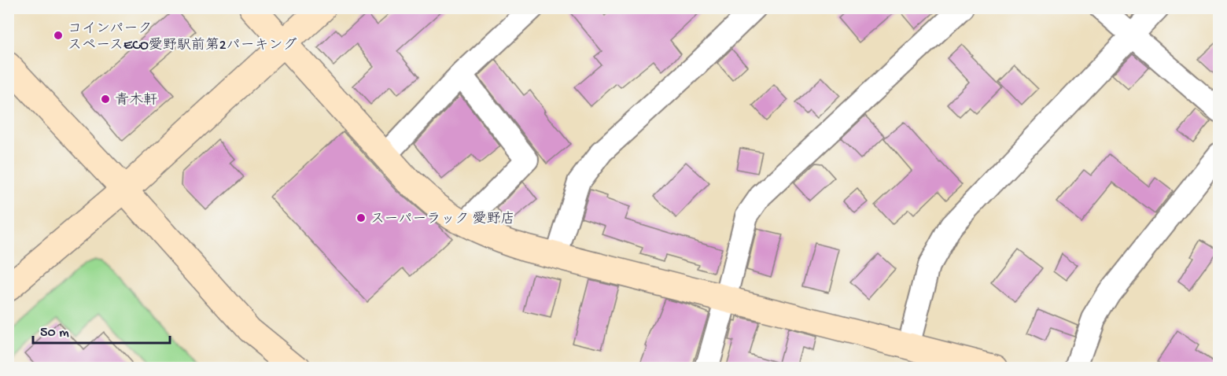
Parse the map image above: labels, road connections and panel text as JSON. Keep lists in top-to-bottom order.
{
  "places": ["コインパーク スペースECO愛野駅前第2パーキング", "青木軒", "スーパーラック 愛野店"],
  "scale_bar": "50 m"
}
